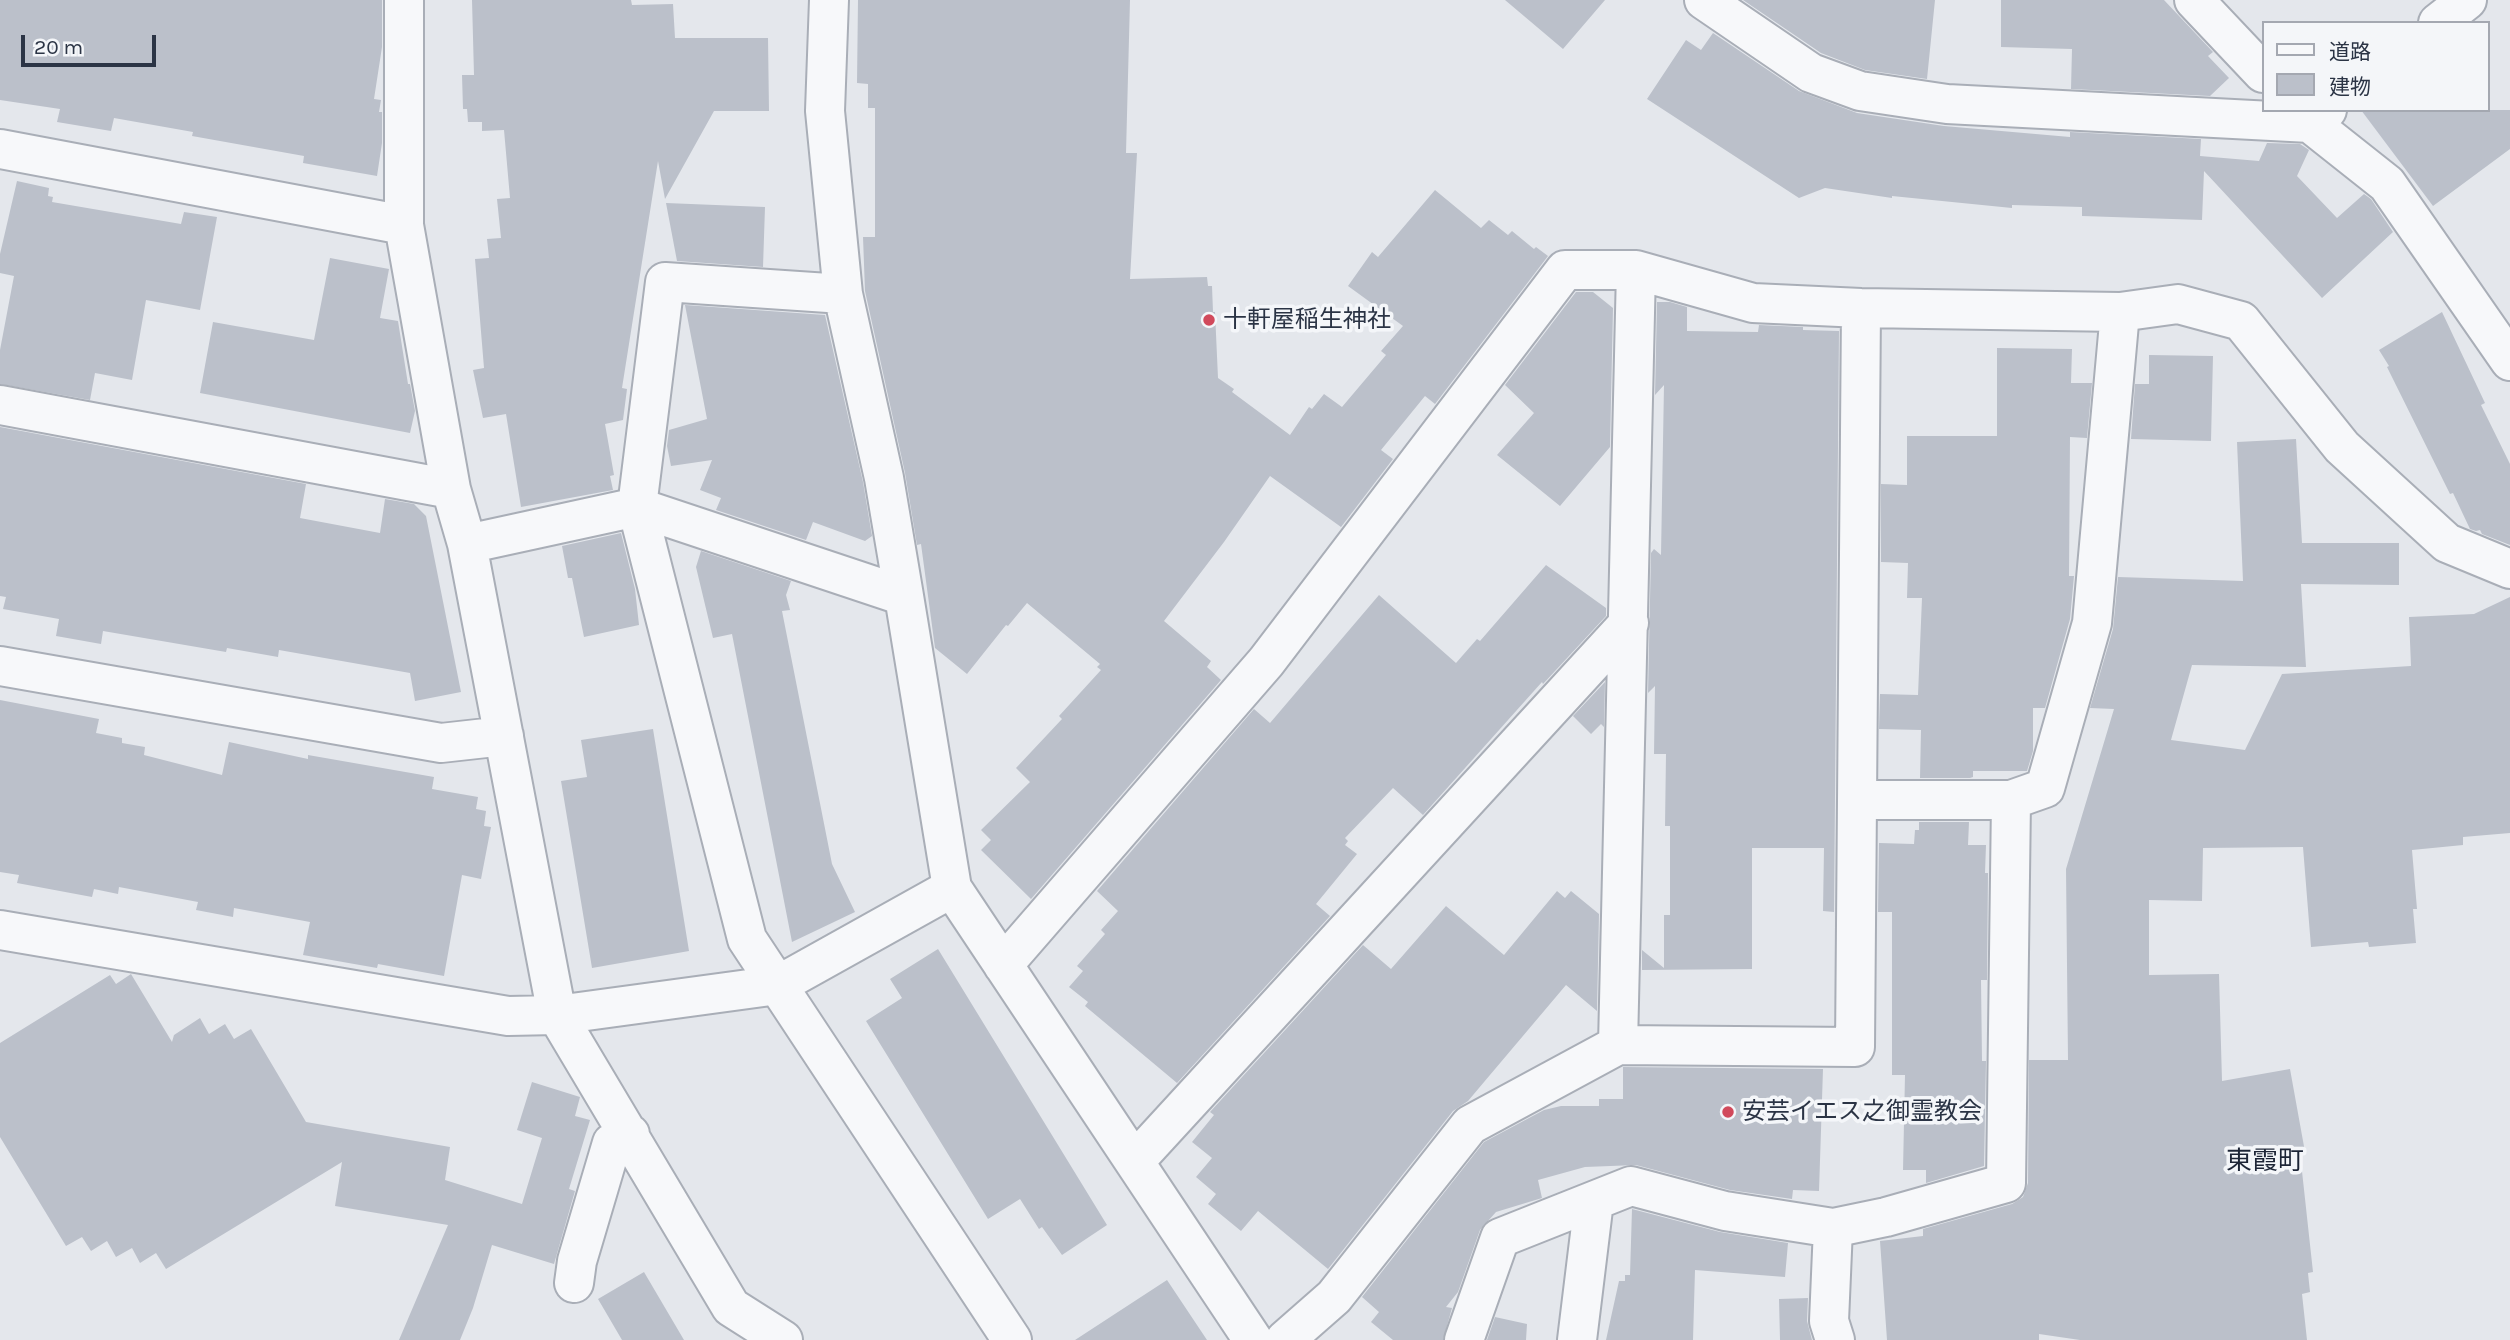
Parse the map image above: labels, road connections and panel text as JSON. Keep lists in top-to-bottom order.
{
  "districts": ["東霞町"],
  "places": ["十軒屋稲生神社", "安芸イエス之御霊教会"],
  "legend": ["道路", "建物"],
  "scale_bar": "20 m"
}
